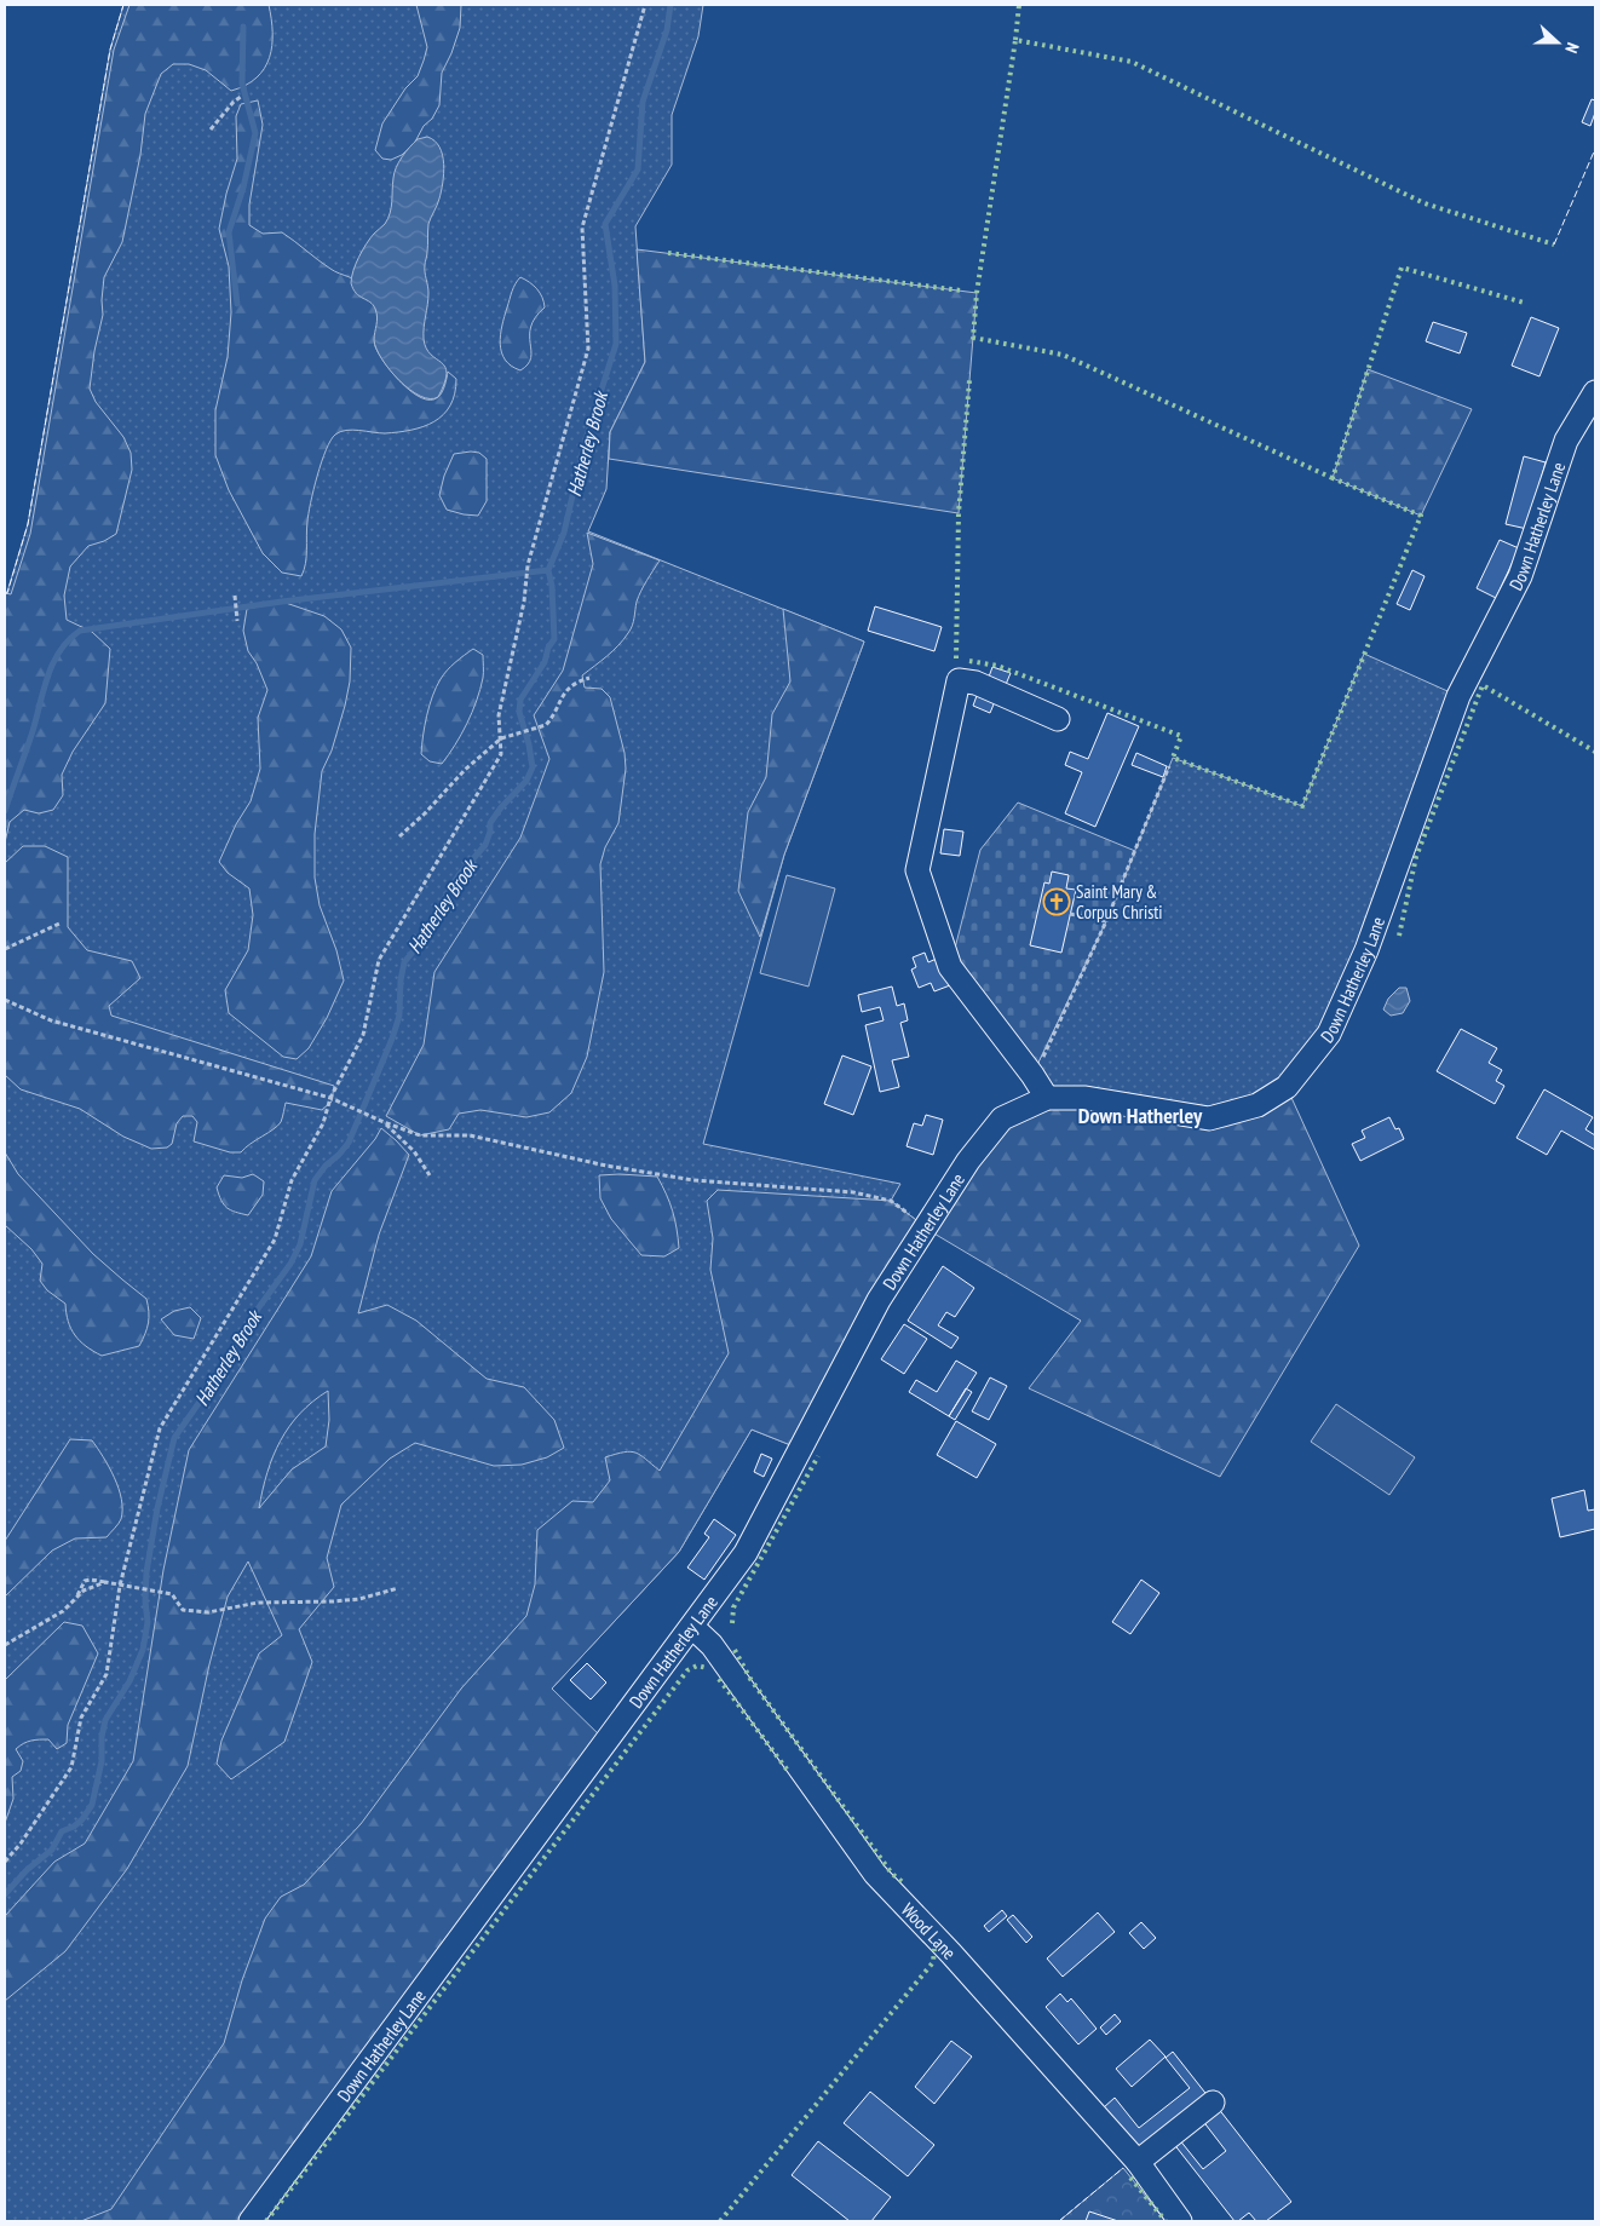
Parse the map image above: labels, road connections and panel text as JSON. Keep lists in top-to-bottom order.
{
  "streets": {
    "street": ["Down Hatherley Lane", "Wood Lane"]
  },
  "crossings": [
    ["Down Hatherley Lane", "Wood Lane"]
  ],
  "districts": ["Down Hatherley"],
  "water": ["Hatherley Brook"],
  "places": {
    "church": ["Saint Mary & Corpus Christi"]
  },
  "north": "right"
}
